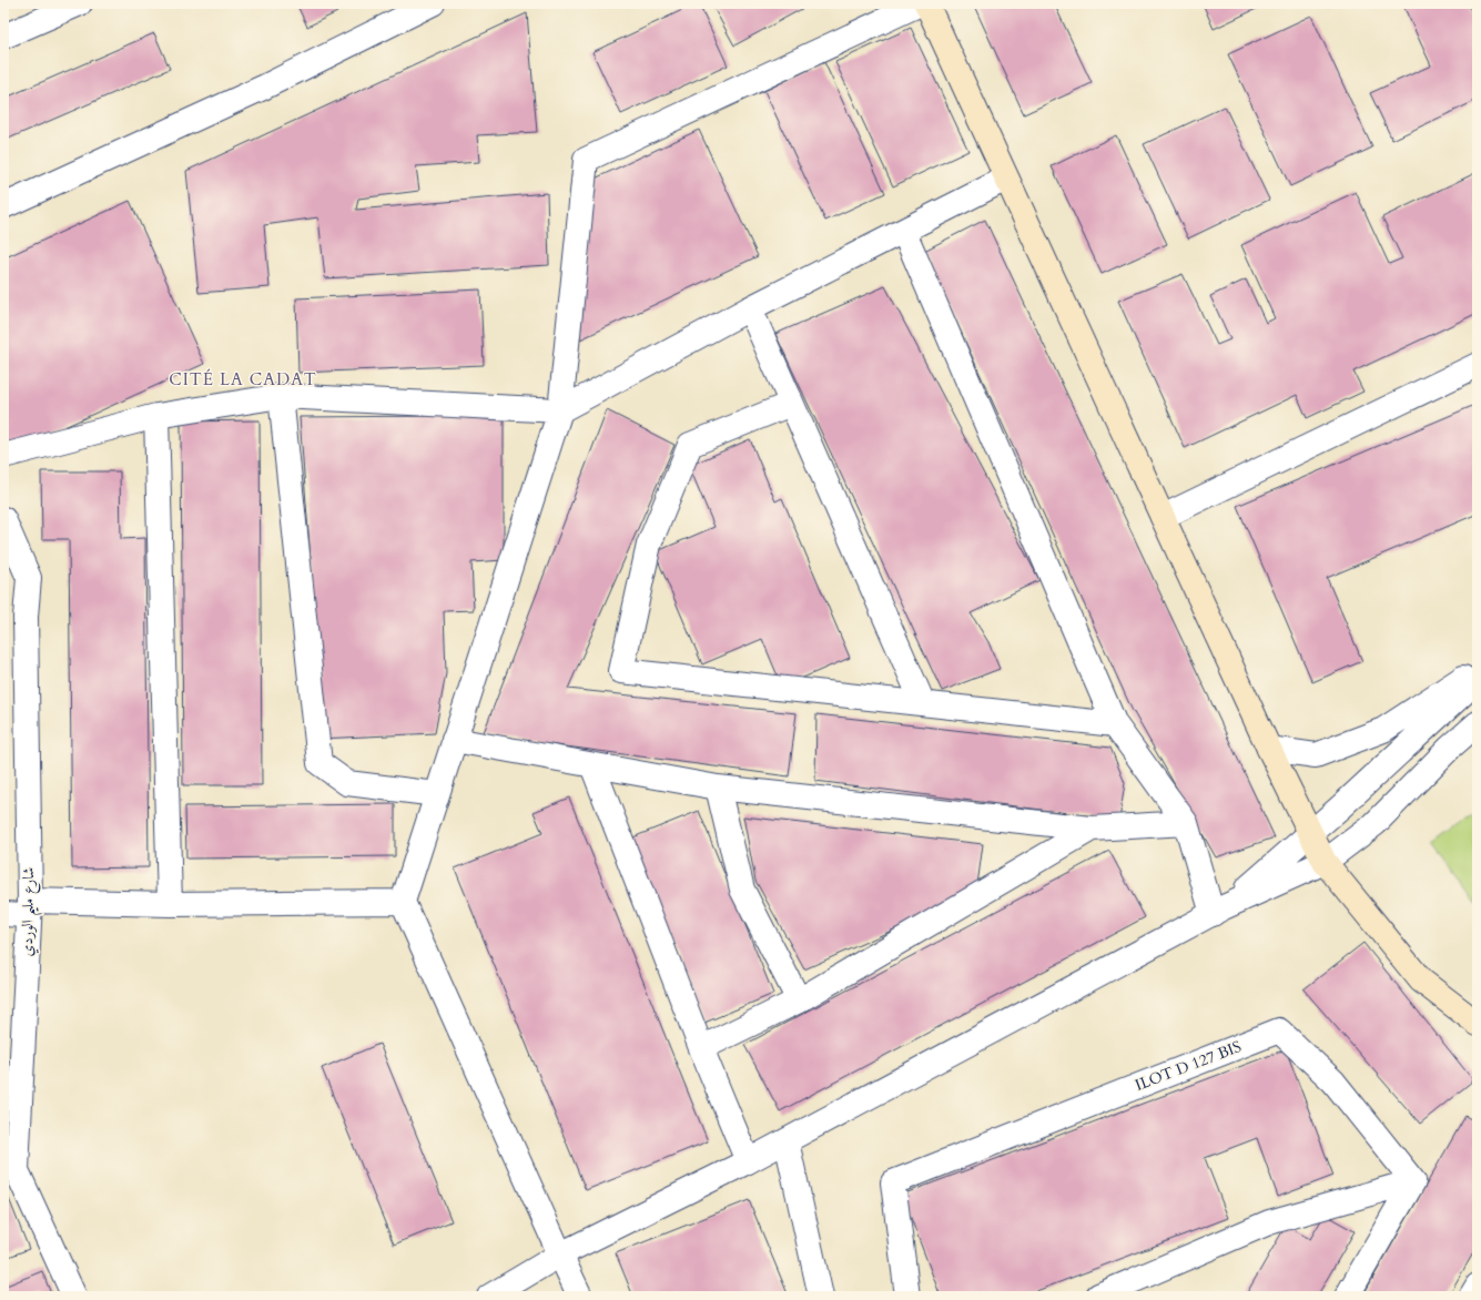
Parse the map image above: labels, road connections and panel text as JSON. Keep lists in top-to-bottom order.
{
  "streets": {
    "street": ["شارع مليم الوردي", "ILOT D 127 BIS"]
  },
  "districts": ["CITÉ LA CADAT"]
}
